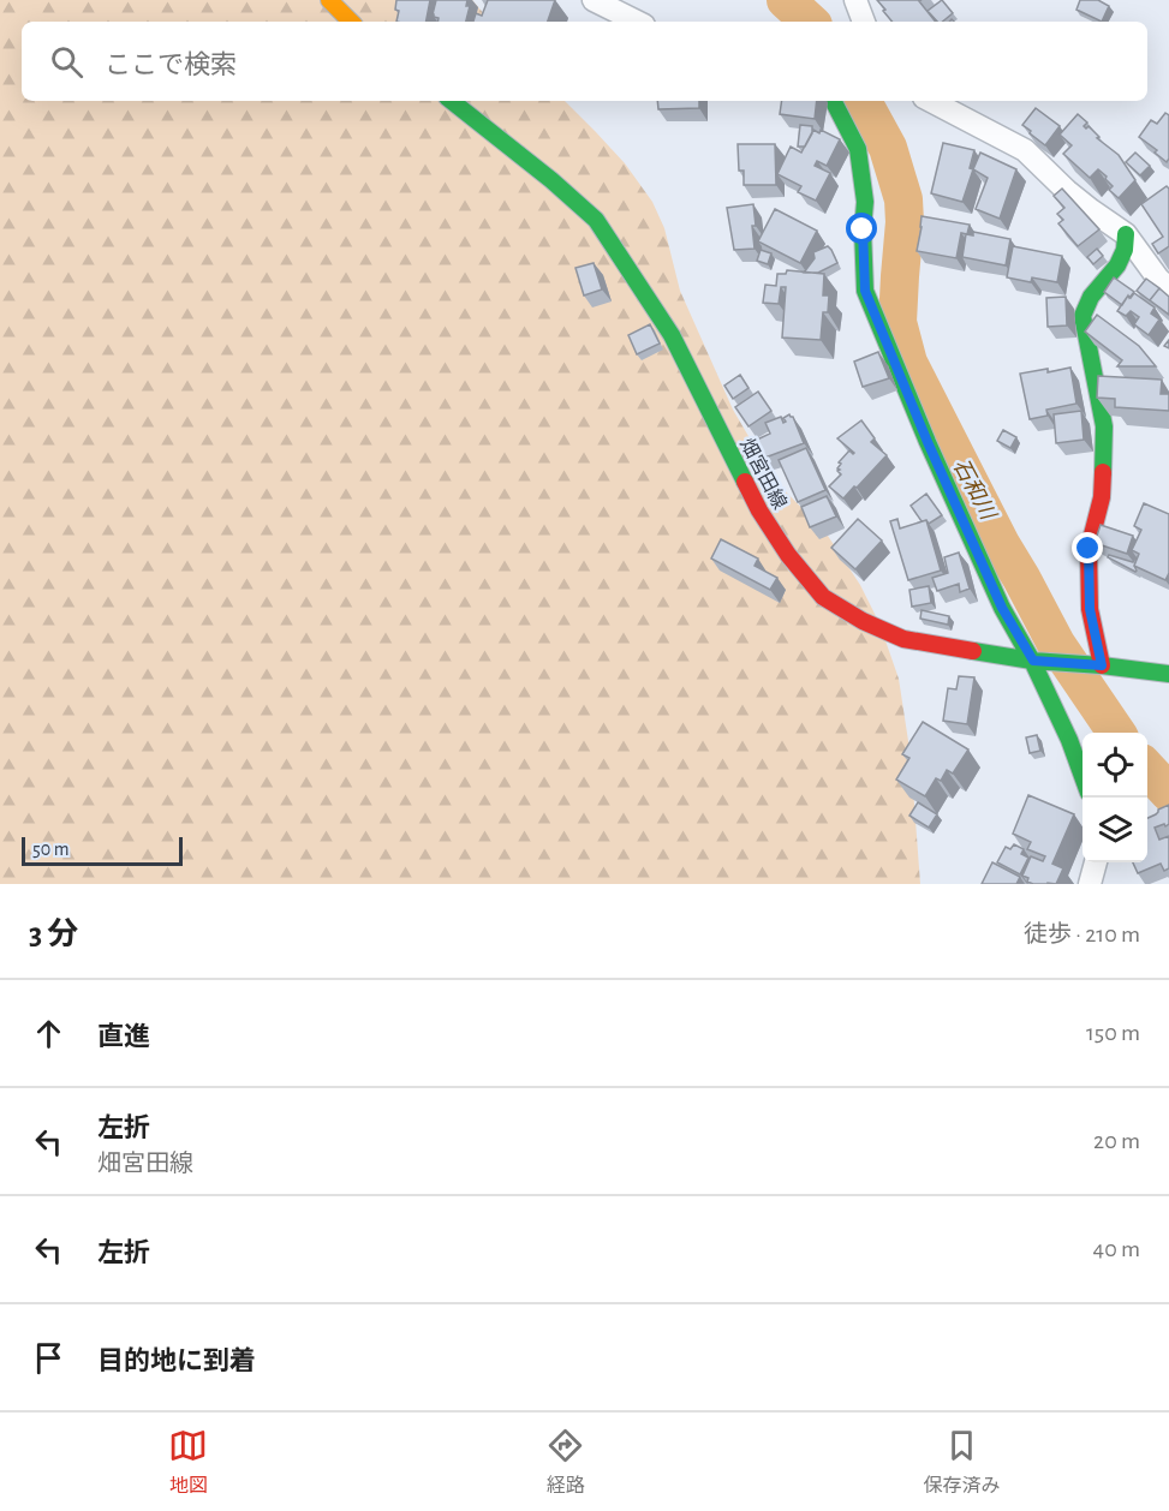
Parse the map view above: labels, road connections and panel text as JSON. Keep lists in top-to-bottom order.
{
  "streets": {
    "street": ["畑宮田線"]
  },
  "water": ["石和川"],
  "scale_bar": "50 m",
  "page": {
    "search": "ここで検索",
    "scale": "50 m",
    "heading": ["3 分", "徒歩 · 210 m"],
    "list": [
      ["直進", "150 m"],
      ["左折", "畑宮田線", "20 m"],
      ["左折", "40 m"],
      "目的地に到着"
    ],
    "nav": ["地図", "経路", "保存済み"]
  }
}
